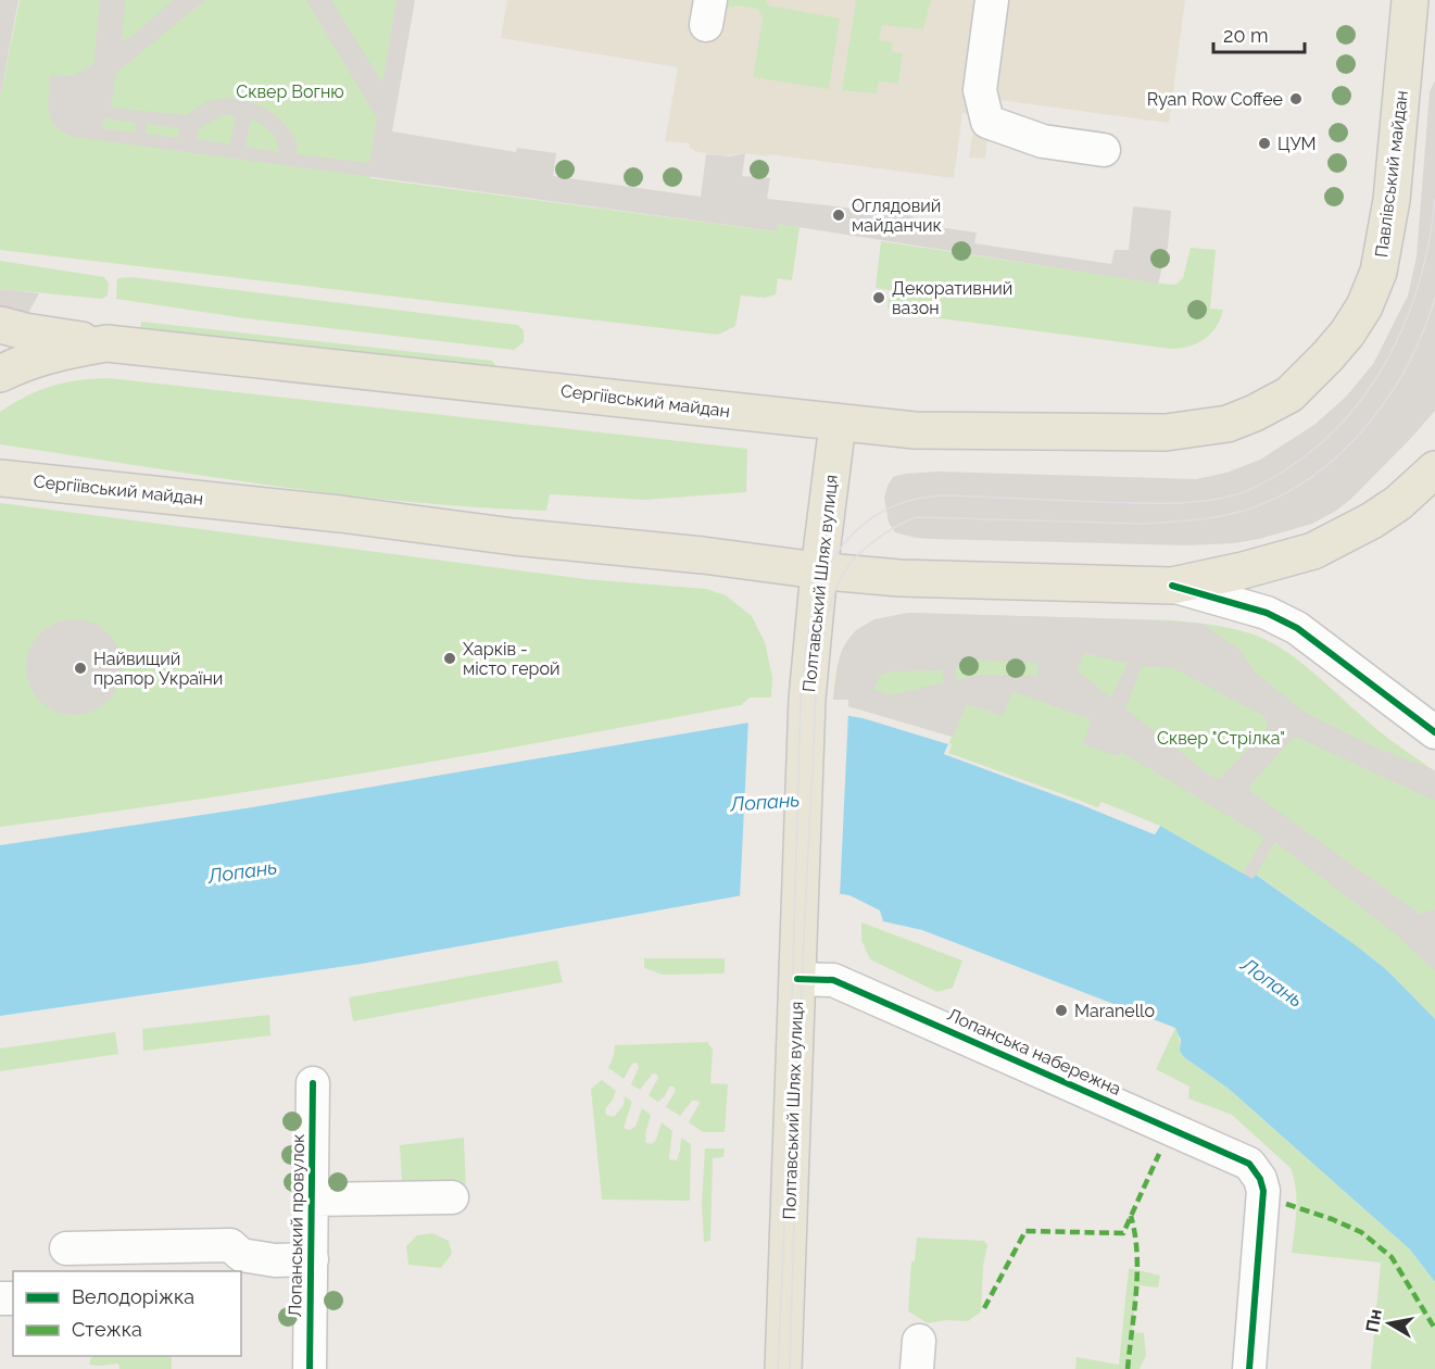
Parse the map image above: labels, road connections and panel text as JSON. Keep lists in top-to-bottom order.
{
  "streets": {
    "main road": ["Павлівський майдан", "Сергіївський майдан", "Полтавський Шлях вулиця"],
    "street": ["Лопанська набережна", "Лопанський провулок"]
  },
  "crossings": [
    ["Павлівський майдан", "Сергіївський майдан"],
    ["Сергіївський майдан", "Полтавський Шлях вулиця"],
    ["Полтавський Шлях вулиця", "Лопанська набережна"]
  ],
  "water": ["Лопань"],
  "parks": ["Сквер Вогню", "Сквер \"Стрілка\""],
  "places": [
    "Ryan Row Coffee",
    "ЦУМ",
    "Оглядовий майданчик",
    "Декоративний вазон",
    "Харків - місто герой",
    "Найвищий прапор України",
    "Maranello"
  ],
  "legend": ["Велодоріжка", "Стежка"],
  "scale_bar": "20 m",
  "north": "left"
}
